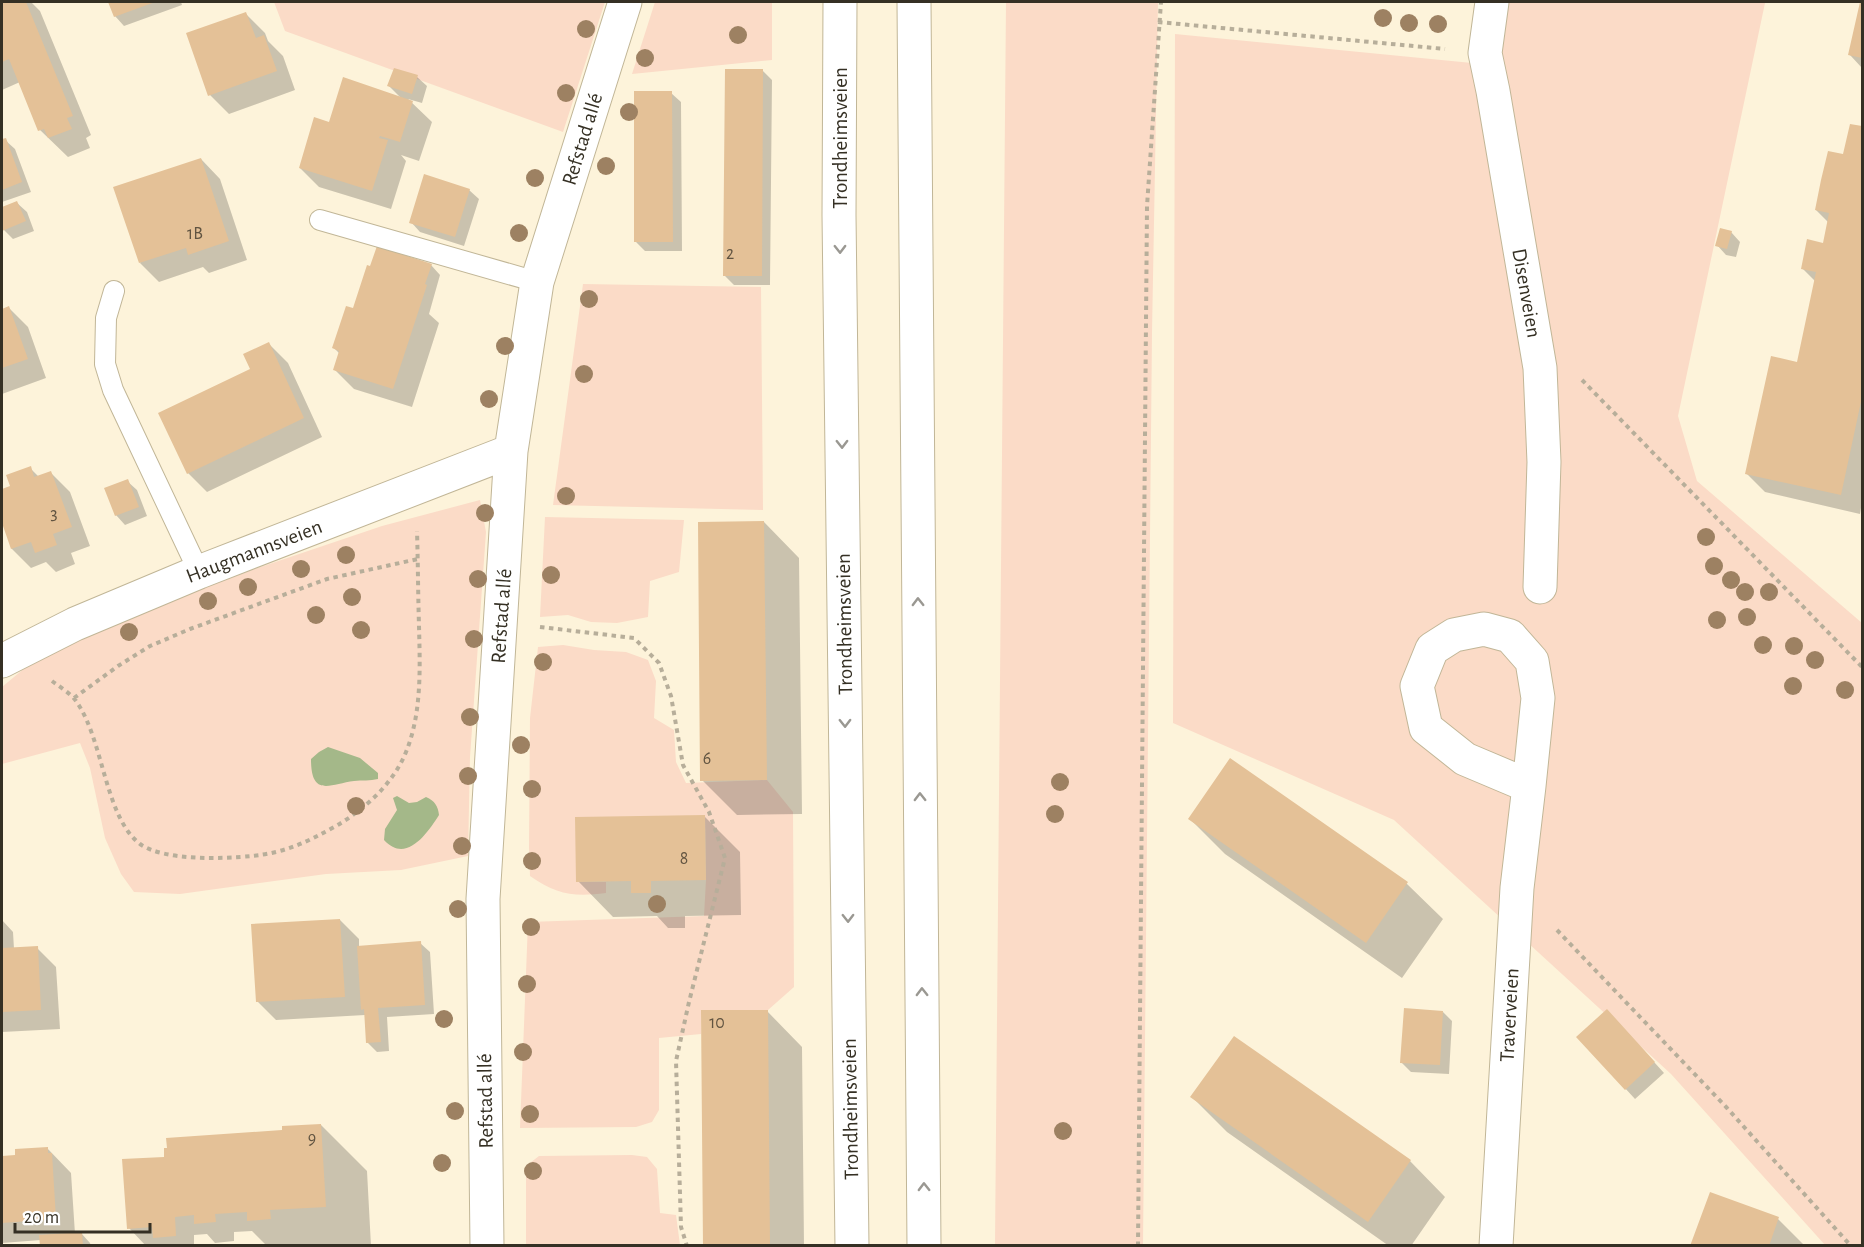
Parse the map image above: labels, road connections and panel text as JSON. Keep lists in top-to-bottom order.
{
  "streets": {
    "main road": [
      "Trondheimsveien",
      "Refstad allé",
      "Disenveien",
      "Haugmannsveien",
      "Traverveien"
    ]
  },
  "crossings": [
    ["Refstad allé", "Haugmannsveien"]
  ],
  "house_numbers": [
    "1B",
    "2",
    "3",
    "6",
    "8",
    "10",
    "9"
  ],
  "scale_bar": "20 m"
}
